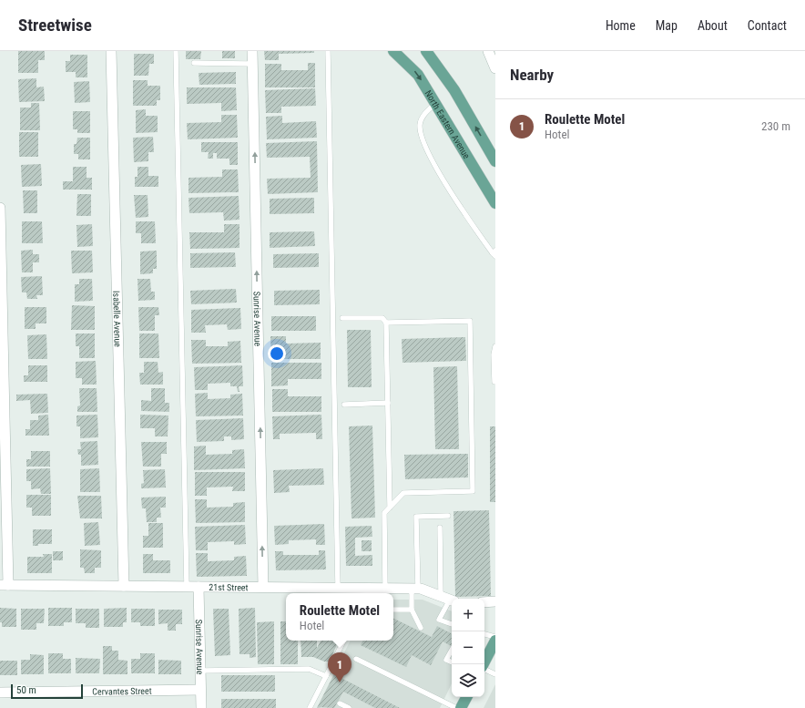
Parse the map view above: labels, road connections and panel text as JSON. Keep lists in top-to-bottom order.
{
  "streets": {
    "main road": ["North Eastern Avenue"],
    "street": [
      "Isabelle Avenue",
      "Sunrise Avenue",
      "21st Street",
      "Cervantes Street"
    ]
  },
  "crossings": [
    ["Isabelle Avenue", "21st Street"],
    ["Sunrise Avenue", "21st Street"],
    ["Sunrise Avenue", "Cervantes Street"]
  ],
  "one_way": ["Sunrise Avenue"],
  "scale_bar": "50 m",
  "page": {
    "header": "Streetwise",
    "nav": [
      "Home",
      "Map",
      "About",
      "Contact"
    ],
    "heading": "Nearby",
    "list": [
      {
        "mark": "1",
        "name": "Roulette Motel",
        "note": "Hotel",
        "value": "230 m"
      }
    ],
    "popup": ["Roulette Motel", "Hotel"],
    "map_buttons": ["+", "−"],
    "pins": "1",
    "scale": "50 m"
  }
}
